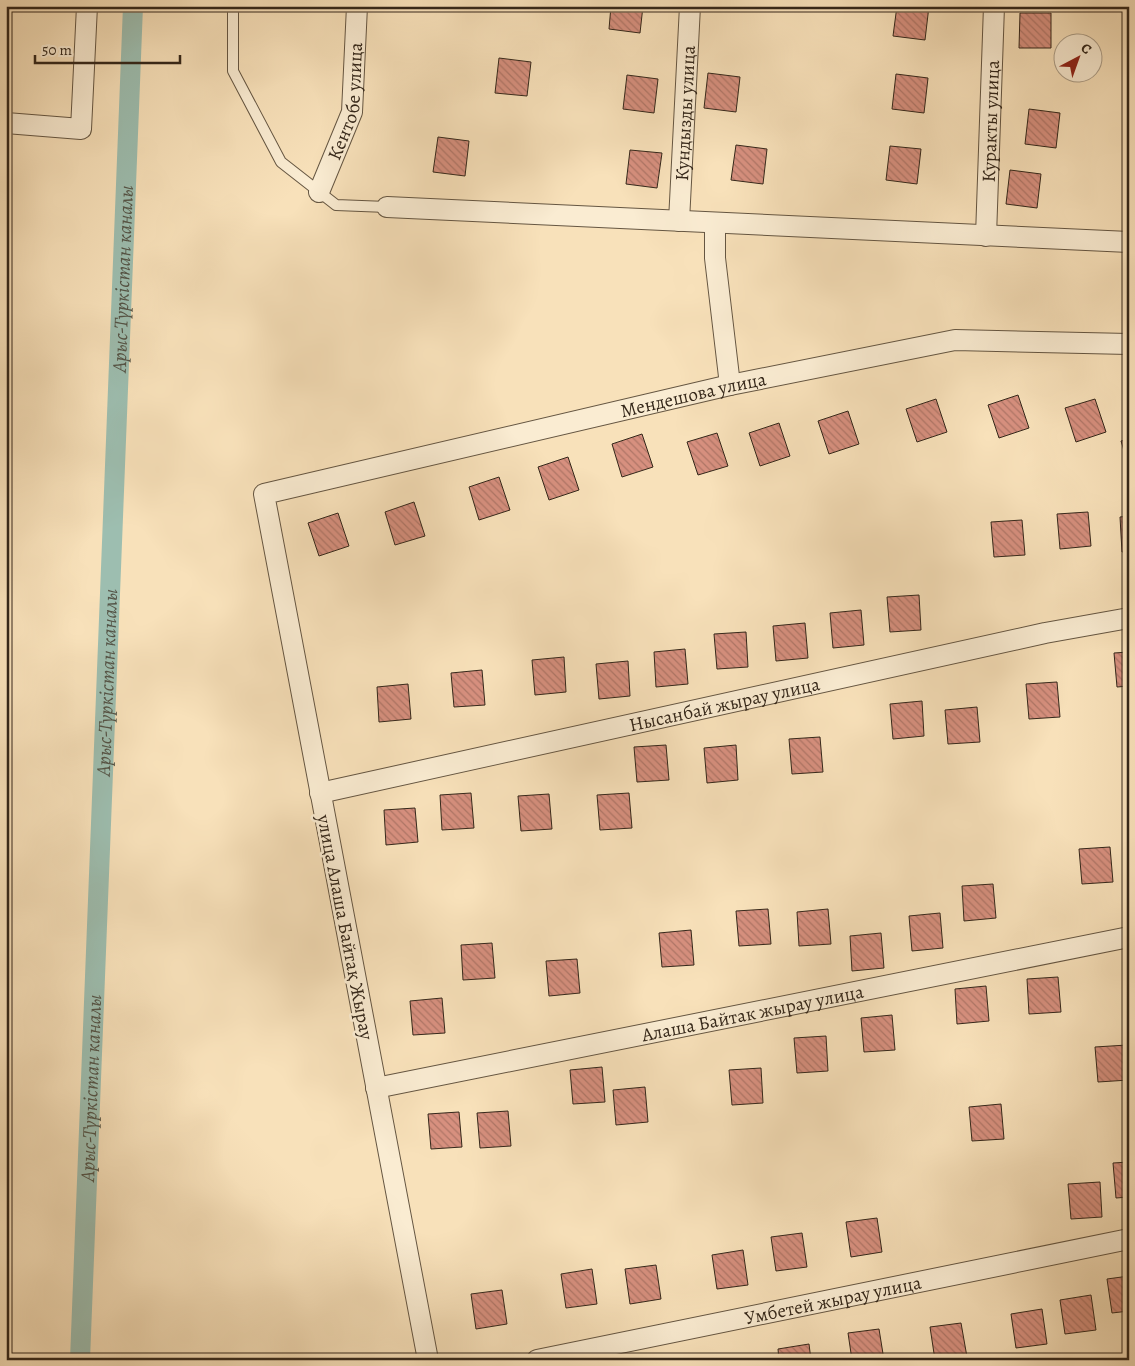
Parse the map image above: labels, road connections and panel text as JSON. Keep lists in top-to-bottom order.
{
  "streets": {
    "street": [
      "Кентобе улица",
      "Кундызды улица",
      "Куракты улица",
      "Мендешова улица",
      "Нысанбай жырау улица",
      "улица Алаша Байтақ Жырау",
      "Алаша Байтак жырау улица",
      "Умбетей жырау улица"
    ]
  },
  "crossings": [
    ["Мендешова улица", "улица Алаша Байтақ Жырау"],
    ["Нысанбай жырау улица", "улица Алаша Байтақ Жырау"],
    ["улица Алаша Байтақ Жырау", "Алаша Байтак жырау улица"]
  ],
  "water": ["Арыс-Түркістан каналы"],
  "scale_bar": "50 m",
  "north": "top right"
}
